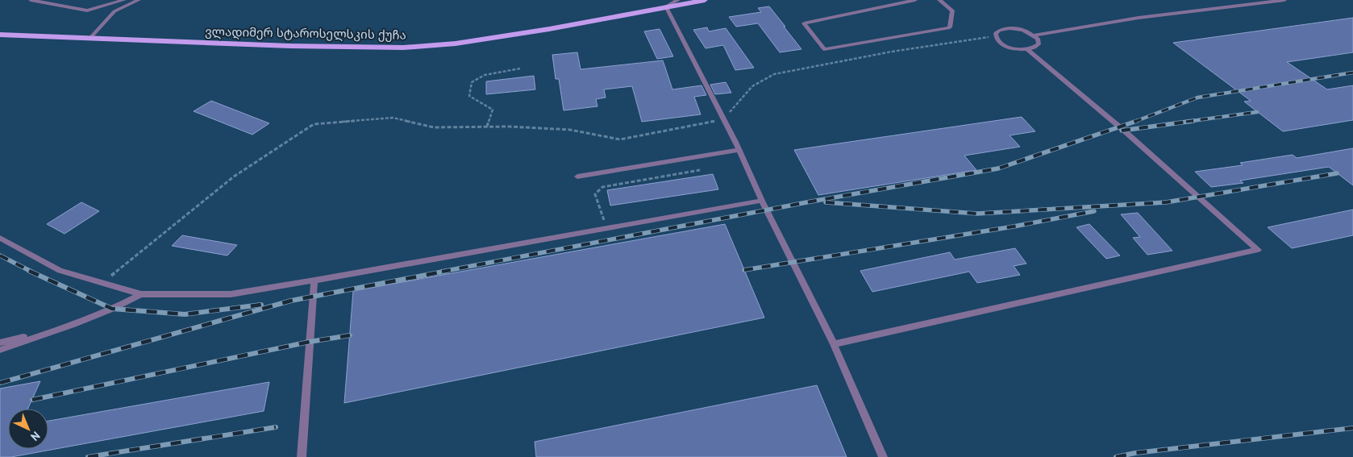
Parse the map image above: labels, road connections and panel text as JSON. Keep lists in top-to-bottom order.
{
  "streets": {
    "main road": ["ვლადიმერ სტაროსელსკის ქუჩა"]
  },
  "north": "bottom right"
}
